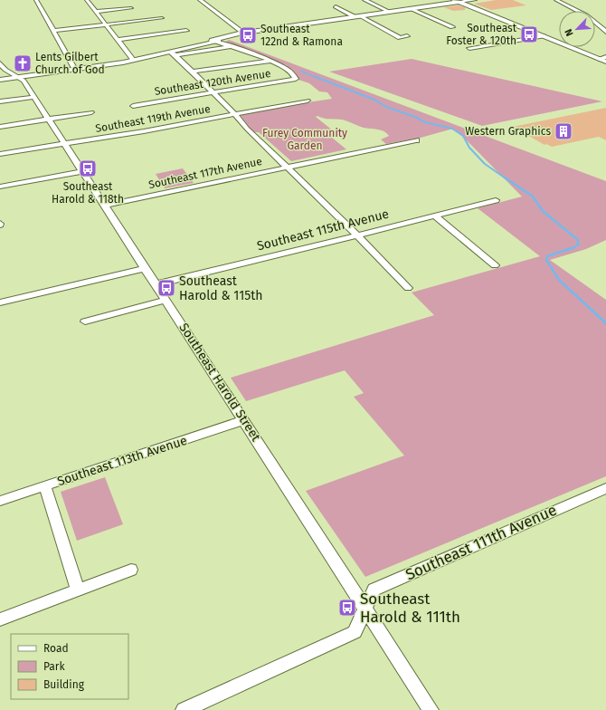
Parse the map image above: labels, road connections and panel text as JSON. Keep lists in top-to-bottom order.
{
  "streets": {
    "street": [
      "Southeast 120th Avenue",
      "Southeast 119th Avenue",
      "Southeast 117th Avenue",
      "Southeast 115th Avenue",
      "Southeast Harold Street",
      "Southeast 113th Avenue",
      "Southeast 111th Avenue"
    ]
  },
  "crossings": [
    ["Southeast 119th Avenue", "Southeast Harold Street"],
    ["Southeast 117th Avenue", "Southeast Harold Street"],
    ["Southeast 115th Avenue", "Southeast Harold Street"],
    ["Southeast Harold Street", "Southeast 113th Avenue"],
    ["Southeast Harold Street", "Southeast 111th Avenue"]
  ],
  "parks": ["Furey Community Garden"],
  "places": {
    "bus stop": [
      "Southeast Foster & 120th",
      "Southeast 122nd & Ramona",
      "Southeast Harold & 118th",
      "Southeast Harold & 115th",
      "Southeast Harold & 111th"
    ],
    "church": ["Lents Gilbert Church of God"],
    "building": ["Western Graphics"]
  },
  "legend": ["Road", "Park", "Building"],
  "north": "bottom left"
}
